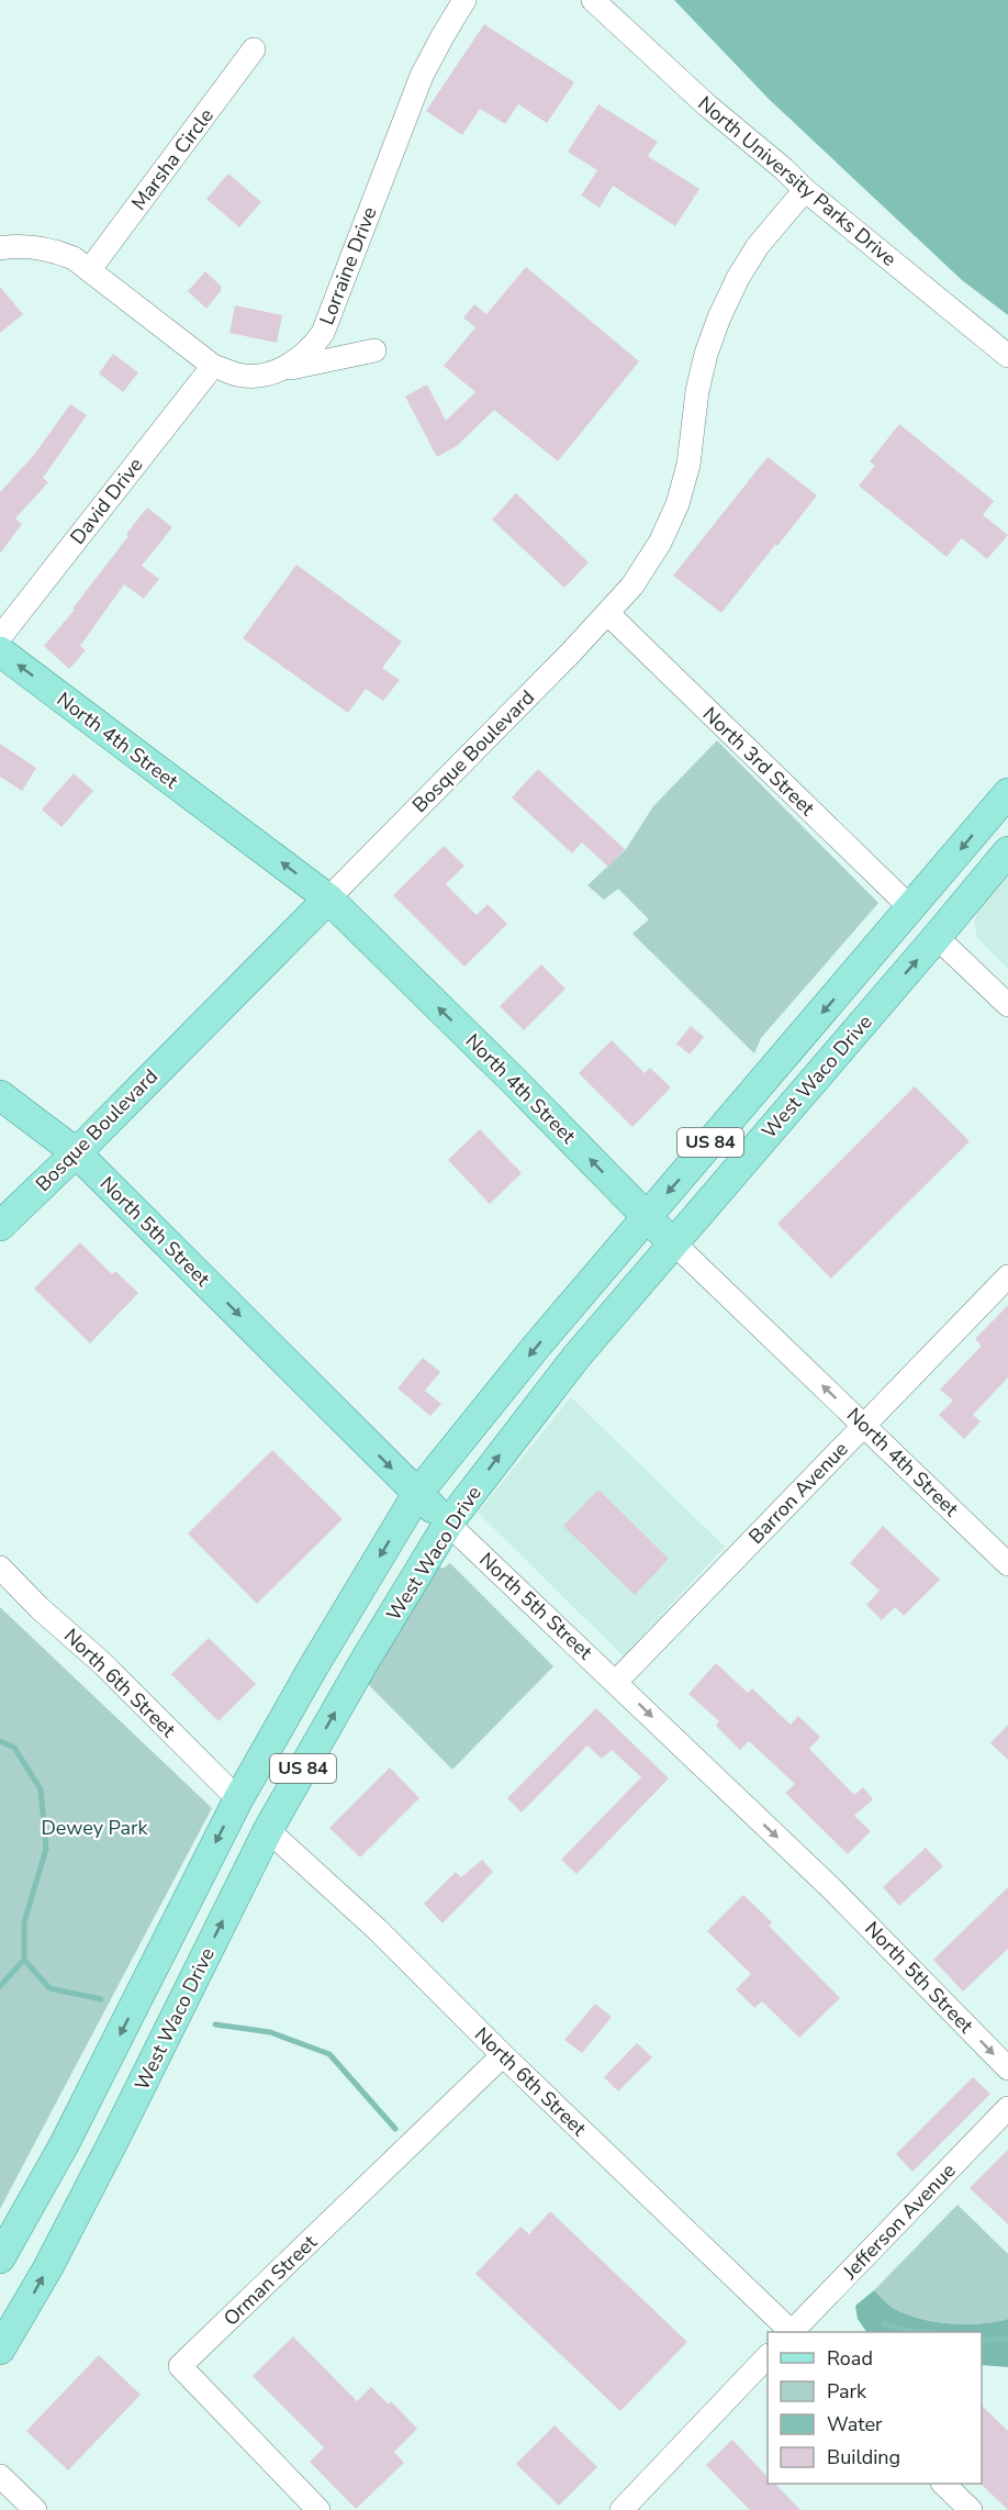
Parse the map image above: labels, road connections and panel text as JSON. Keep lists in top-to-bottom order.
{
  "streets": {
    "main road": [
      "North 4th Street",
      "Bosque Boulevard",
      "West Waco Drive",
      "US 84",
      "North 5th Street"
    ],
    "street": [
      "Marsha Circle",
      "North University Parks Drive",
      "Lorraine Drive",
      "David Drive",
      "North 3rd Street",
      "Barron Avenue",
      "North 6th Street",
      "Jefferson Avenue",
      "Orman Street"
    ]
  },
  "crossings": [
    ["Marsha Circle", "Lorraine Drive"],
    ["North University Parks Drive", "Bosque Boulevard"],
    ["Lorraine Drive", "David Drive"],
    ["North 4th Street", "Bosque Boulevard"],
    ["North 4th Street", "West Waco Drive"],
    ["North 4th Street", "Barron Avenue"],
    ["Bosque Boulevard", "North 3rd Street"],
    ["Bosque Boulevard", "North 5th Street"],
    ["North 3rd Street", "West Waco Drive"],
    ["West Waco Drive", "North 5th Street"],
    ["West Waco Drive", "North 6th Street"],
    ["North 5th Street", "Barron Avenue"],
    ["North 6th Street", "Orman Street"]
  ],
  "one_way": ["North 4th Street", "North 5th Street"],
  "parks": ["Dewey Park"],
  "legend": [
    "Road",
    "Park",
    "Water",
    "Building"
  ]
}
